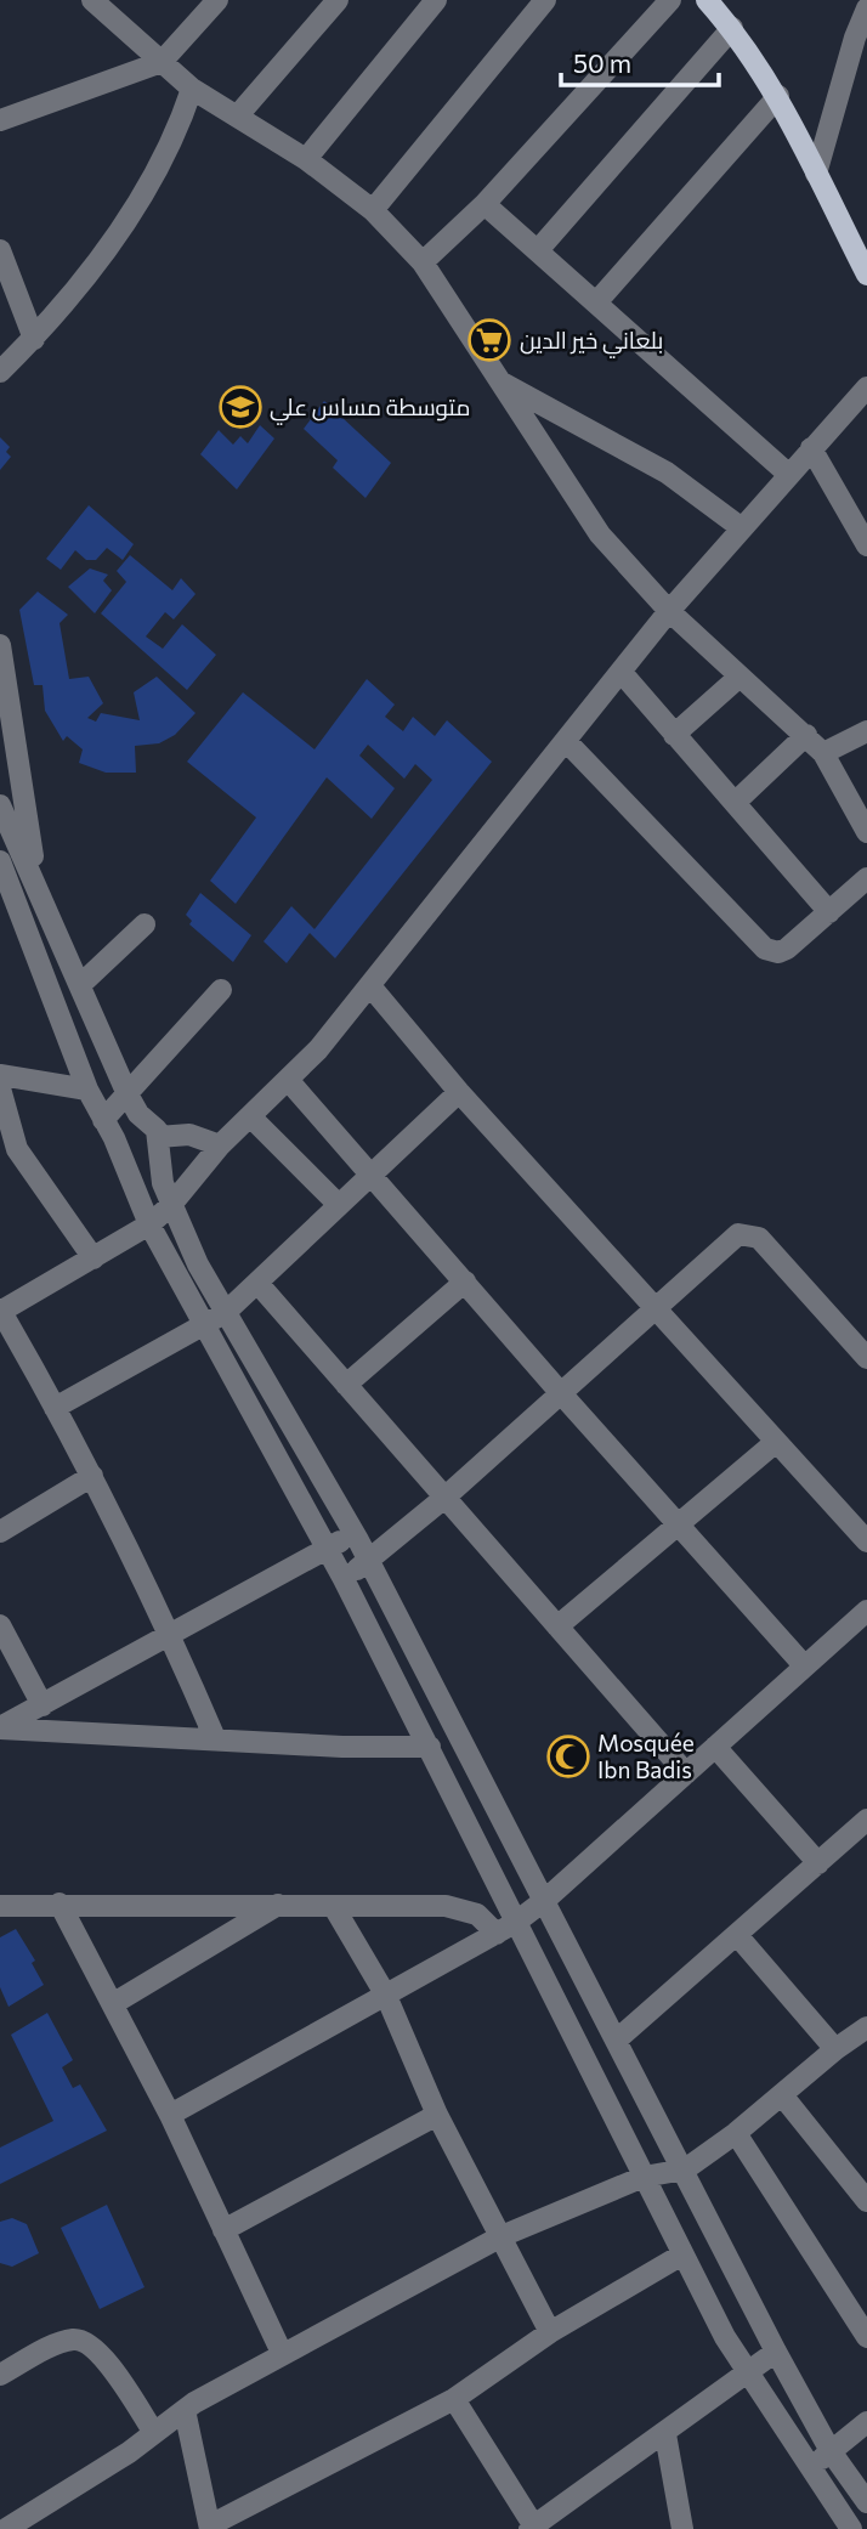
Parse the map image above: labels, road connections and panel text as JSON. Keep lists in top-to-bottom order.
{
  "places": {
    "supermarket": ["بلعاني خير الدين"],
    "school or university": ["متوسطة مساس علي"],
    "mosque": ["Mosquée Ibn Badis"]
  },
  "scale_bar": "50 m"
}
